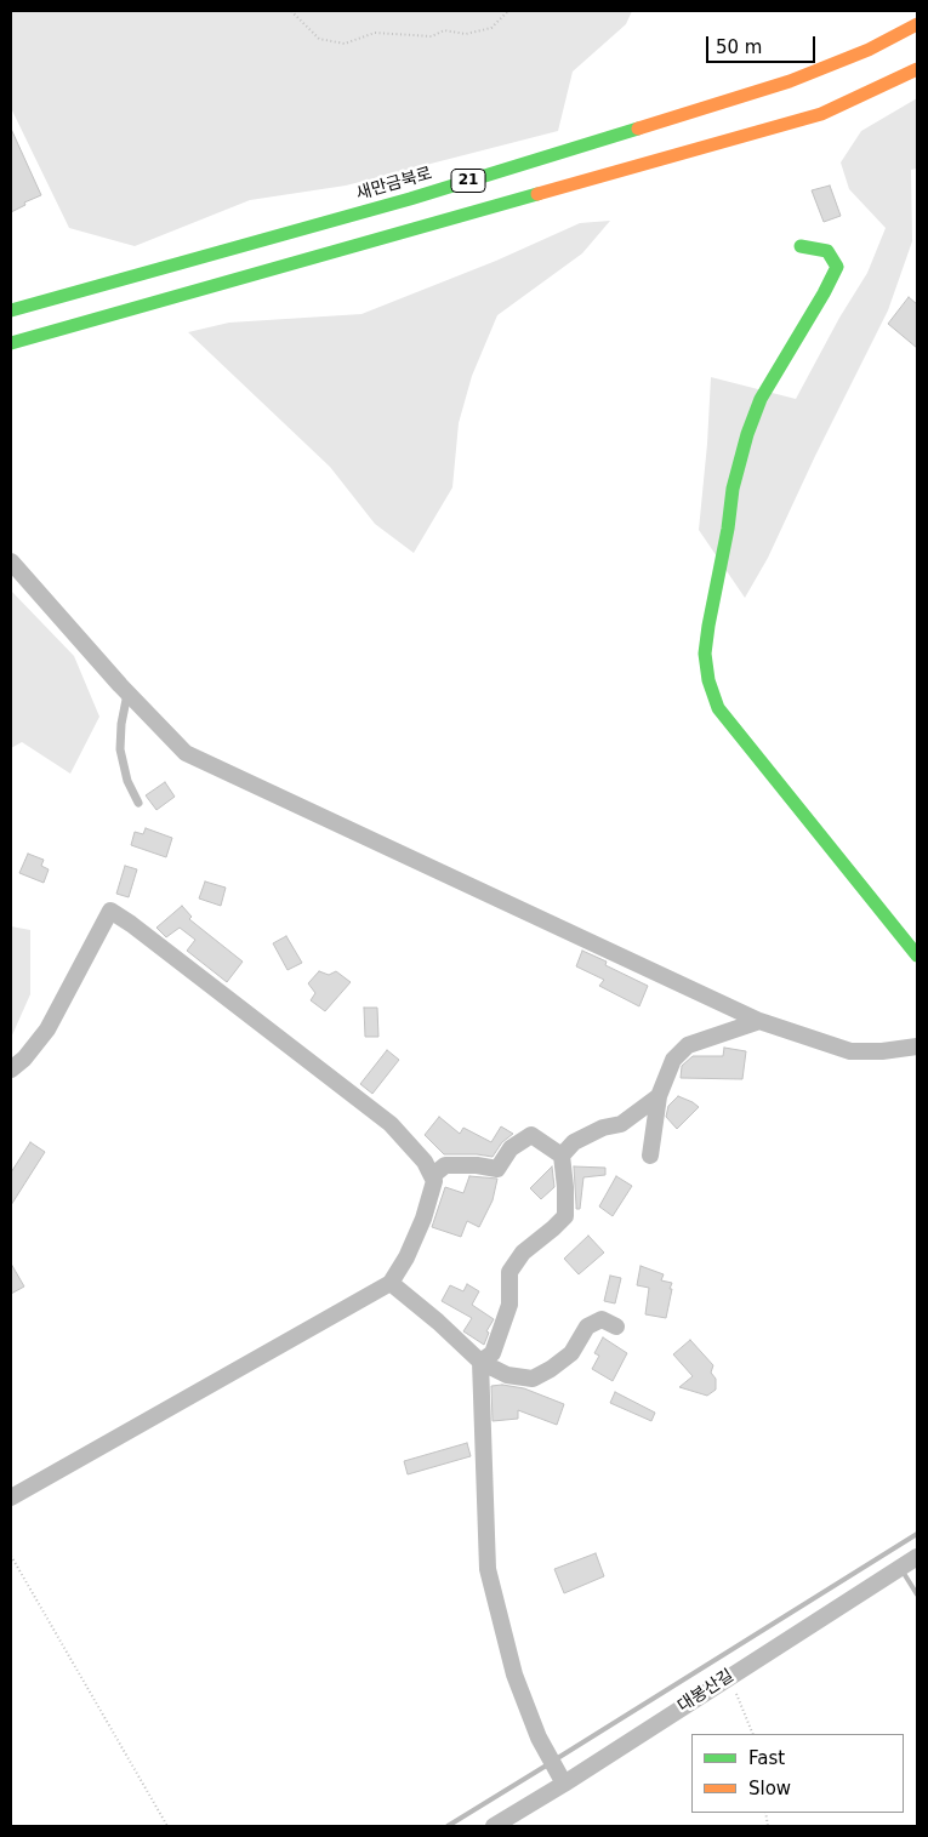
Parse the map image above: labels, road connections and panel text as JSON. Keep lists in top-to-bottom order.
{
  "streets": {
    "main road": ["21", "새만금북로"],
    "street": ["대봉산길"]
  },
  "legend": ["Fast", "Slow"],
  "scale_bar": "50 m"
}
